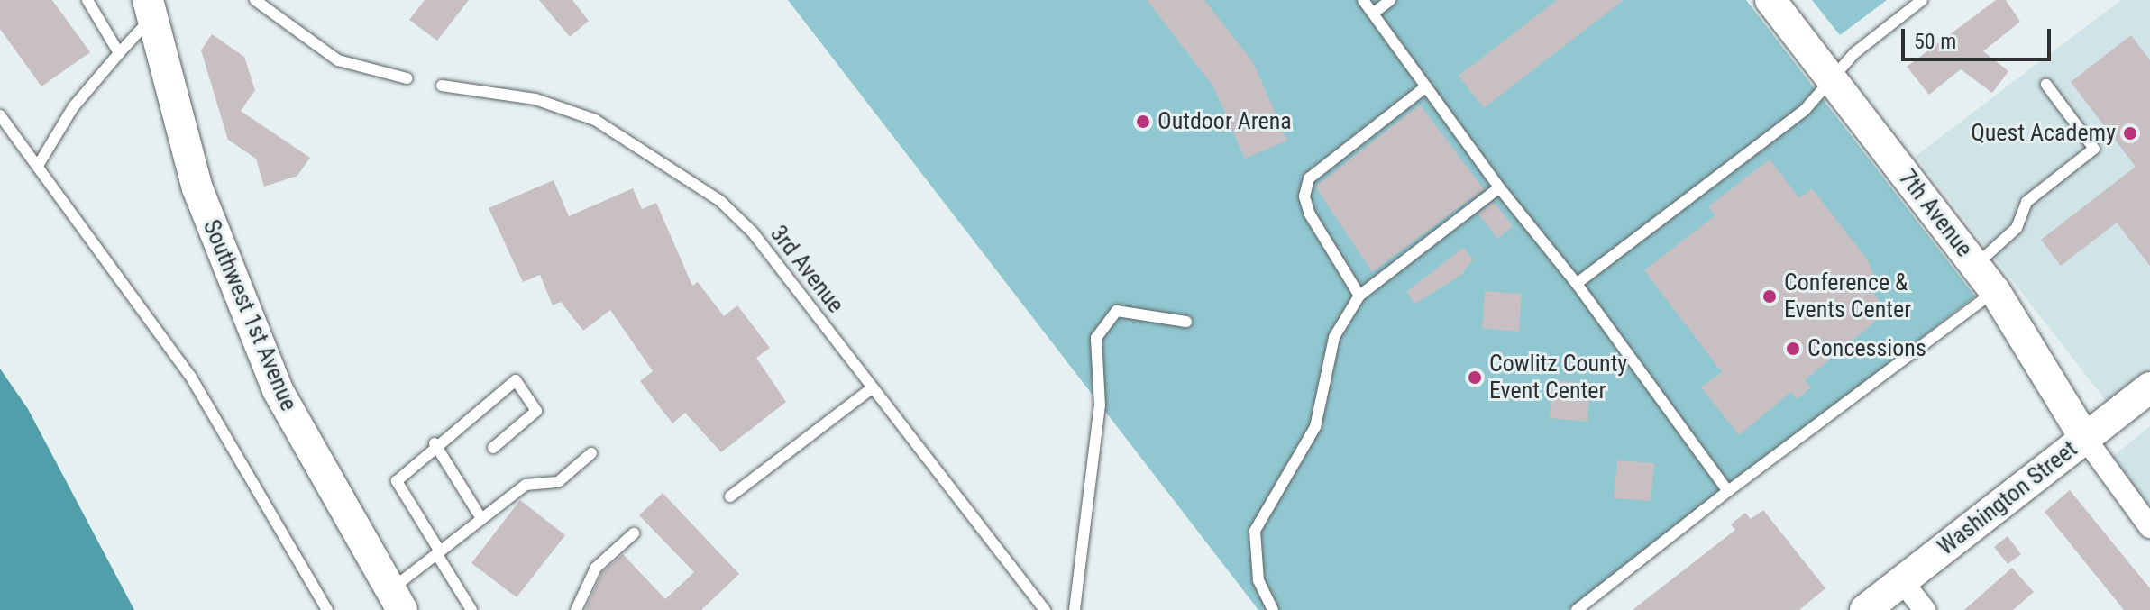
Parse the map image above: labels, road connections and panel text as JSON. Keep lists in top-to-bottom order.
{
  "streets": {
    "street": ["7th Avenue", "Southwest 1st Avenue", "Washington Street"],
    "lane": ["3rd Avenue"]
  },
  "crossings": [
    ["7th Avenue", "Washington Street"]
  ],
  "places": [
    "Outdoor Arena",
    "Quest Academy",
    "Conference & Events Center",
    "Concessions",
    "Cowlitz County Event Center"
  ],
  "scale_bar": "50 m"
}
